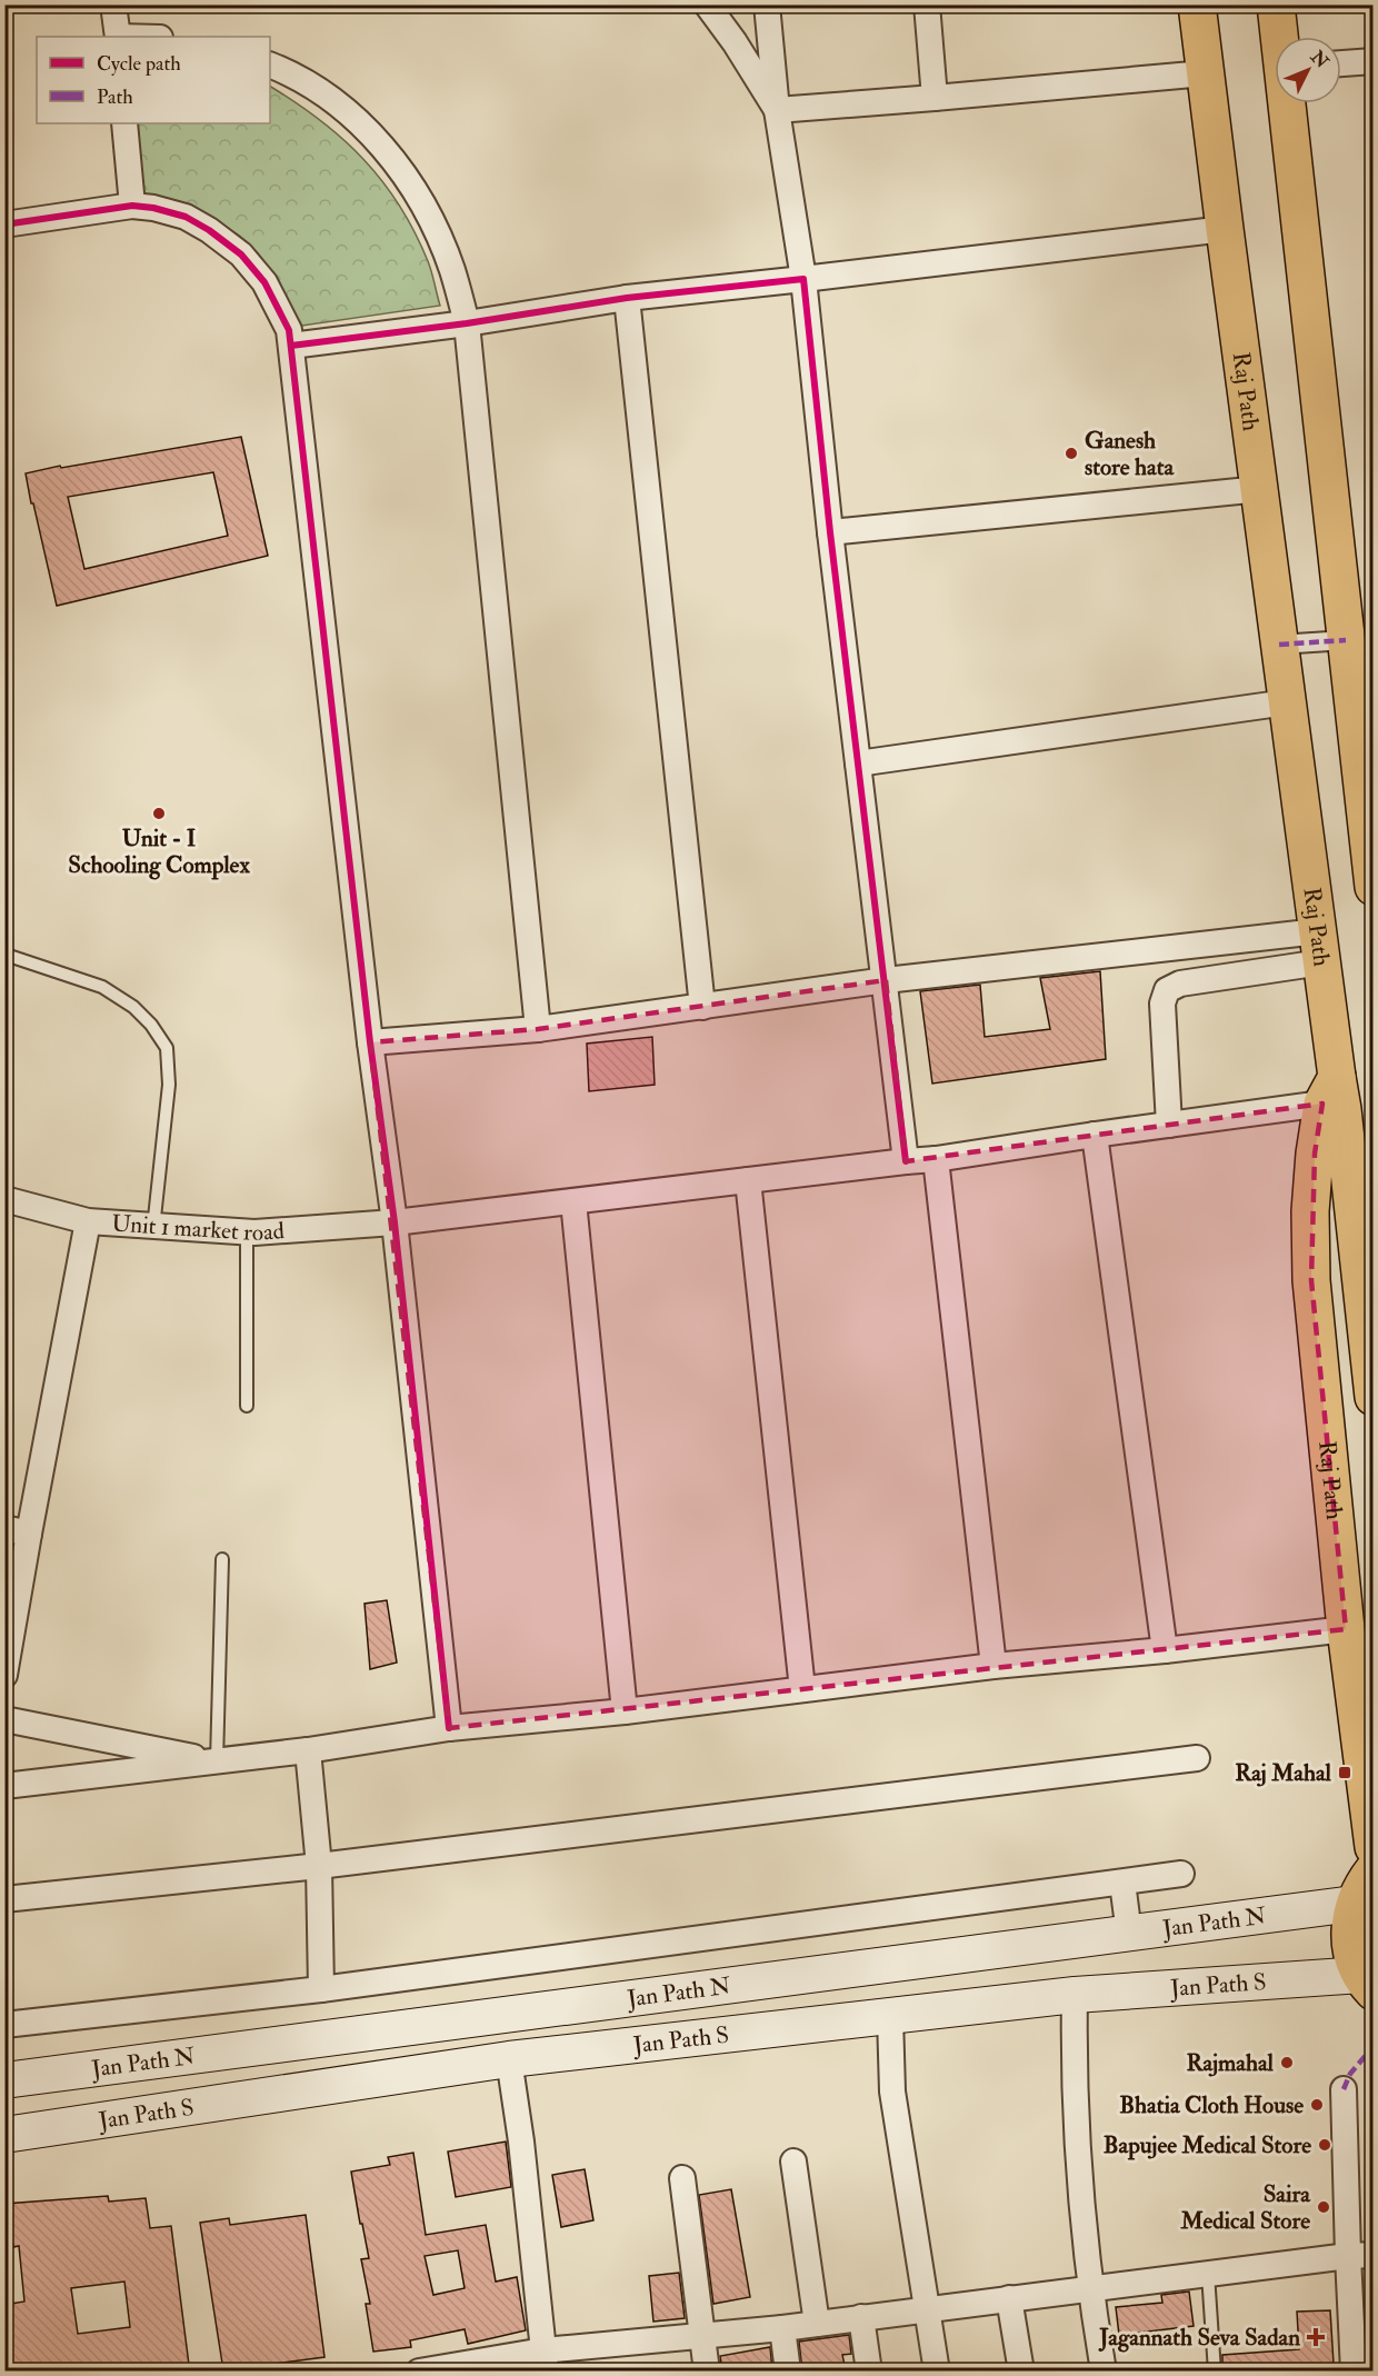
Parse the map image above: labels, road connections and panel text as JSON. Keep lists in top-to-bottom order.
{
  "streets": {
    "main road": ["Raj Path", "Jan Path N", "Jan Path S"],
    "street": ["Unit 1 market road"]
  },
  "crossings": [
    ["Raj Path", "Unit 1 market road"]
  ],
  "places": {
    "other": [
      "Ganesh store hata",
      "Unit - I Schooling Complex",
      "Rajmahal",
      "Bhatia Cloth House",
      "Bapujee Medical Store",
      "Saira Medical Store"
    ],
    "transit": ["Raj Mahal"],
    "health": ["Jagannath Seva Sadan"]
  },
  "legend": ["Cycle path", "Path"],
  "north": "top right"
}
